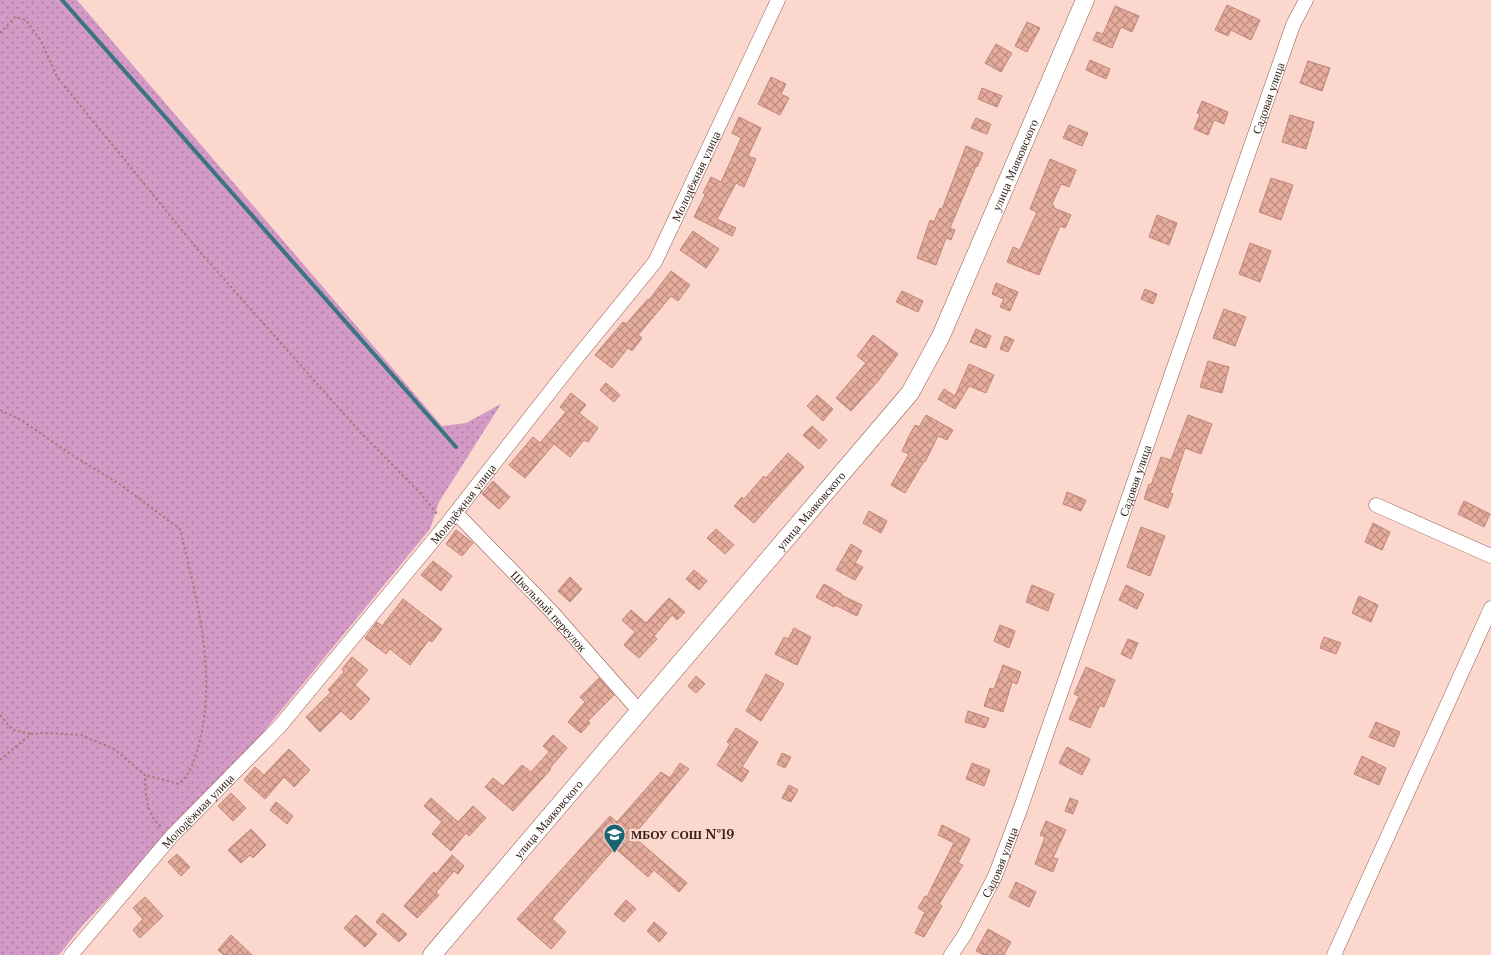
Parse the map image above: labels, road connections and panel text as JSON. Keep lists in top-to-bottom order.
{
  "streets": {
    "street": [
      "Садовая улица",
      "улица Маяковского",
      "Молодёжная улица",
      "Школьный переулок"
    ]
  },
  "crossings": [
    ["улица Маяковского", "Школьный переулок"],
    ["Молодёжная улица", "Школьный переулок"]
  ],
  "places": {
    "school or university": ["МБОУ СОШ №19"]
  }
}
